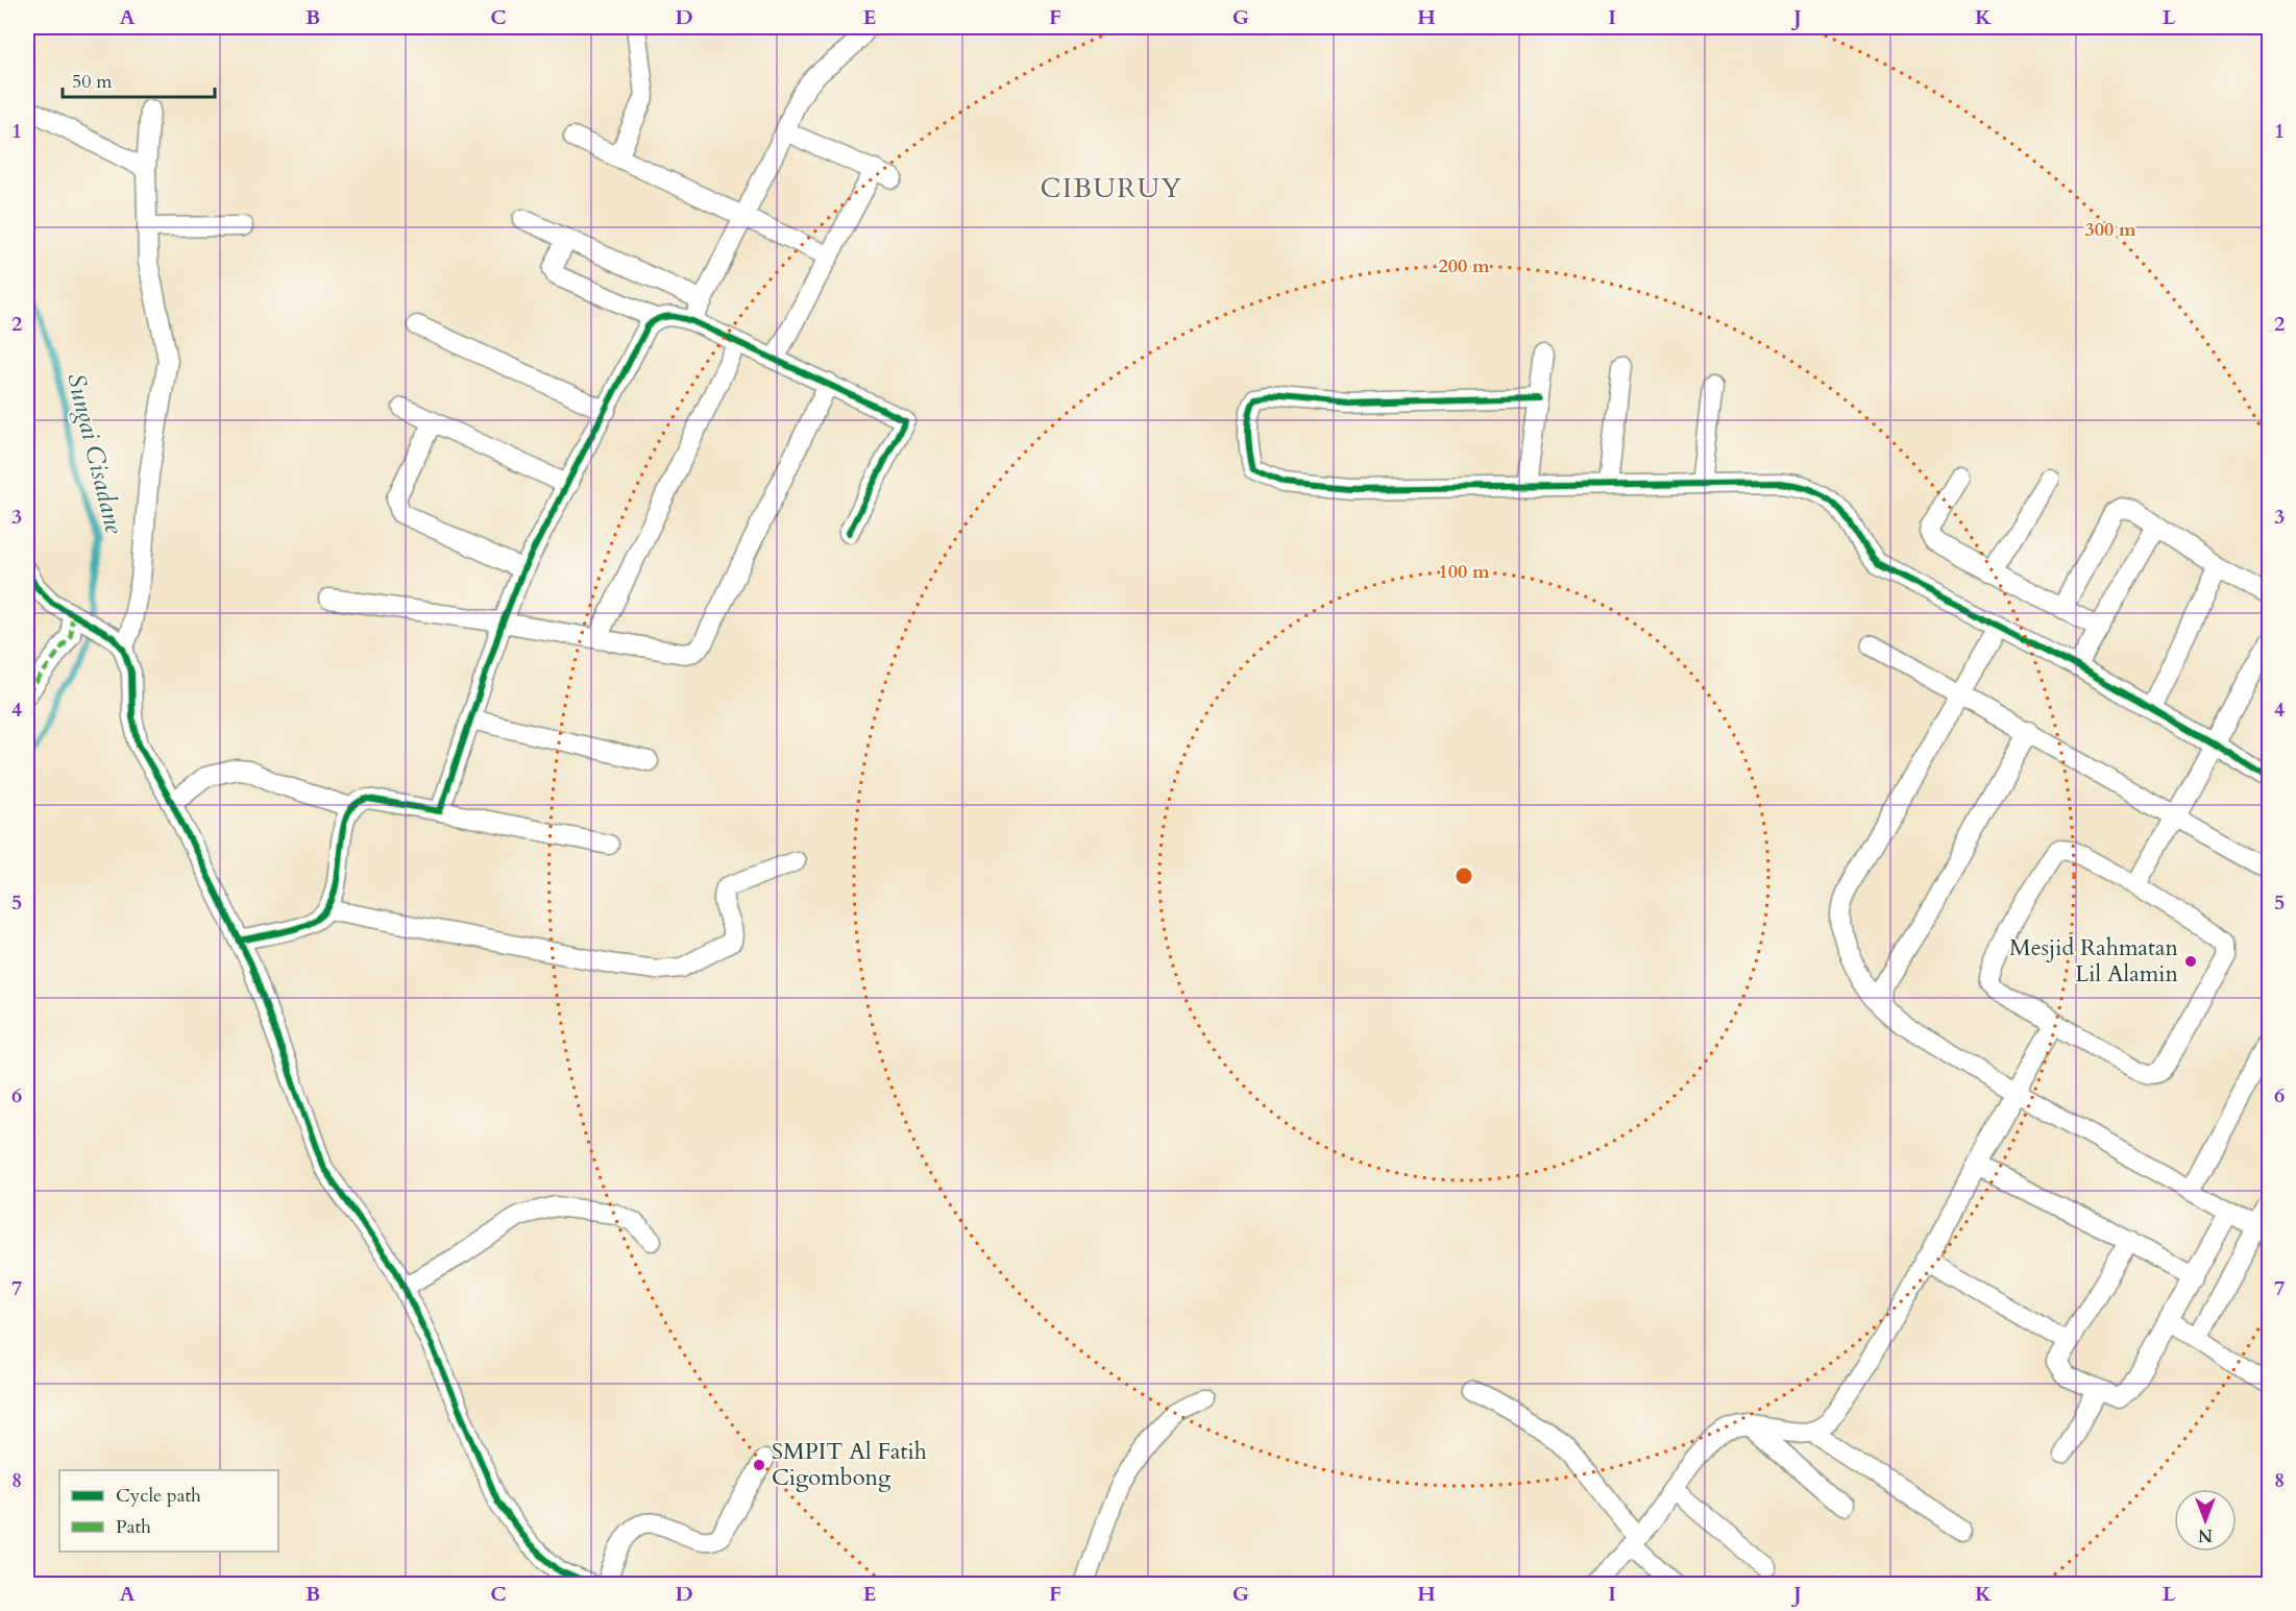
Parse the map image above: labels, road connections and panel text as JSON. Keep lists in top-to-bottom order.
{
  "districts": ["CIBURUY"],
  "water": ["Sungai Cisadane"],
  "places": ["Mesjid Rahmatan Lil Alamin", "SMPIT Al Fatih Cigombong"],
  "legend": ["Cycle path", "Path"],
  "scale_bar": "50 m",
  "north": "bottom",
  "grid": {
    "columns": [
      "A",
      "B",
      "C",
      "D",
      "E",
      "F",
      "G",
      "H",
      "I",
      "J",
      "K",
      "L"
    ],
    "rows": [
      "1",
      "2",
      "3",
      "4",
      "5",
      "6",
      "7",
      "8"
    ]
  },
  "rings": ["300 m", "200 m", "100 m"]
}
